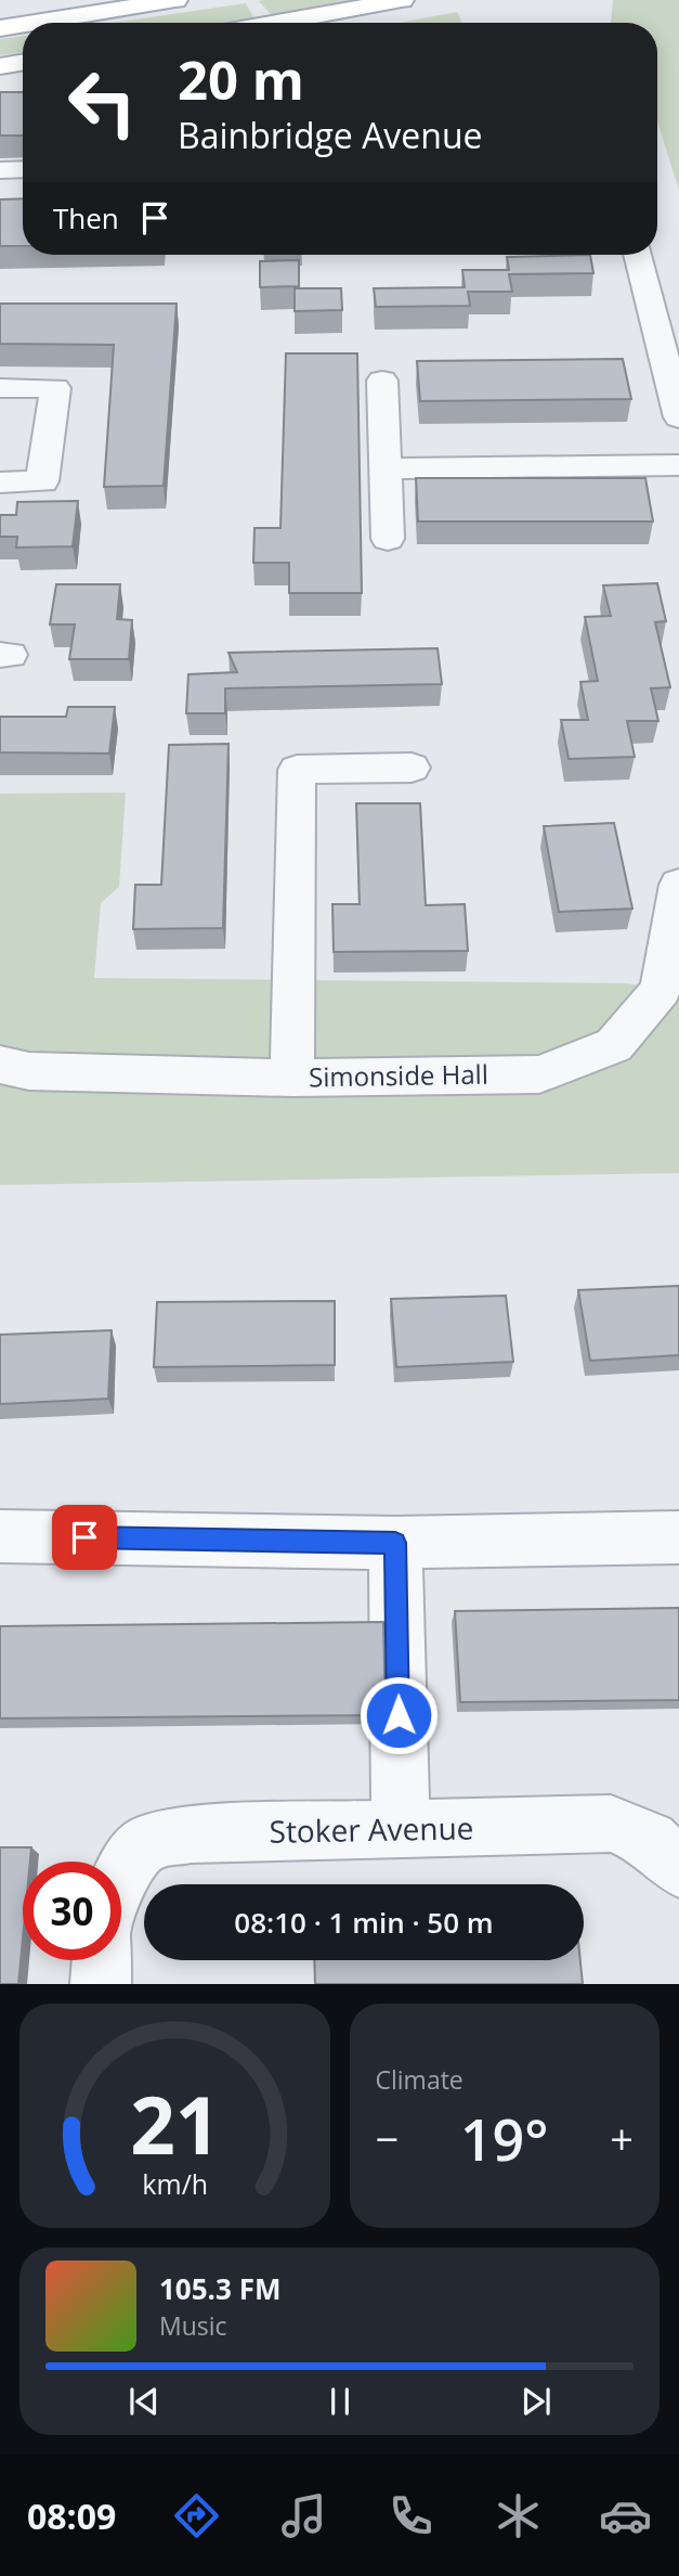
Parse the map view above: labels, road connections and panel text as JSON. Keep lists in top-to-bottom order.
{
  "streets": {
    "street": ["Simonside Hall", "Stoker Avenue"]
  },
  "page": {
    "turn": ["20 m", "Bainbridge Avenue"],
    "then": "Then",
    "limit": "30",
    "trip": "08:10 · 1 min · 50 m",
    "tile": "Climate",
    "heat": ["−", "19°", "+"],
    "song": ["105.3 FM", "Music"],
    "tabs": "08:09",
    "gauge": ["21", "km/h"]
  }
}
